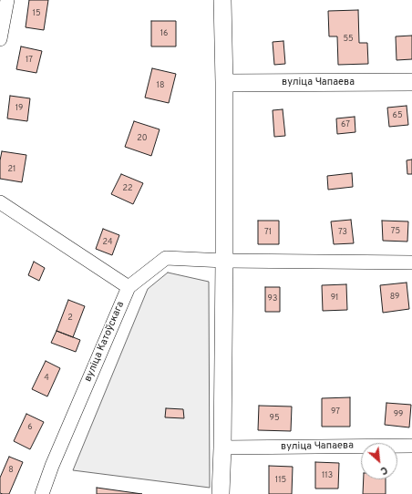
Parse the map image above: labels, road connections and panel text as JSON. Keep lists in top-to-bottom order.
{
  "streets": {
    "street": ["вуліца Чапаева", "вуліца Катоўскага"]
  },
  "house_numbers": [
    "15",
    "16",
    "55",
    "17",
    "18",
    "19",
    "65",
    "67",
    "20",
    "21",
    "22",
    "75",
    "71",
    "73",
    "24",
    "89",
    "91",
    "93",
    "2",
    "4",
    "97",
    "99",
    "95",
    "6",
    "8",
    "113",
    "115"
  ],
  "north": "bottom right"
}
